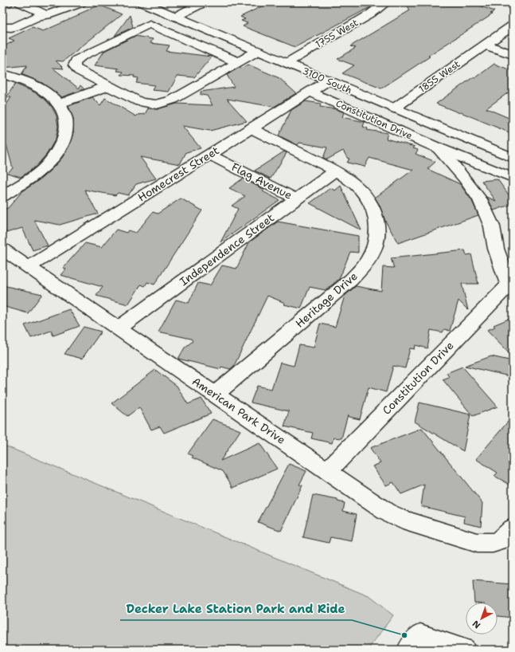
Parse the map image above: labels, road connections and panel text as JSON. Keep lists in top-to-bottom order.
{
  "streets": {
    "main road": [
      "1755 West",
      "1855 West",
      "3100 South",
      "Constitution Drive",
      "Homecrest Street",
      "Flag Avenue",
      "Independence Street",
      "Heritage Drive",
      "American Park Drive"
    ]
  },
  "crossings": [
    ["1755 West", "3100 South"],
    ["1855 West", "3100 South"],
    ["3100 South", "Homecrest Street"],
    ["Constitution Drive", "Homecrest Street"],
    ["Constitution Drive", "American Park Drive"],
    ["Homecrest Street", "Flag Avenue"],
    ["Homecrest Street", "Heritage Drive"],
    ["Homecrest Street", "American Park Drive"],
    ["Flag Avenue", "Independence Street"],
    ["Independence Street", "Heritage Drive"],
    ["Independence Street", "American Park Drive"],
    ["Heritage Drive", "American Park Drive"]
  ],
  "places": ["Decker Lake Station Park and Ride"],
  "north": "bottom left"
}
